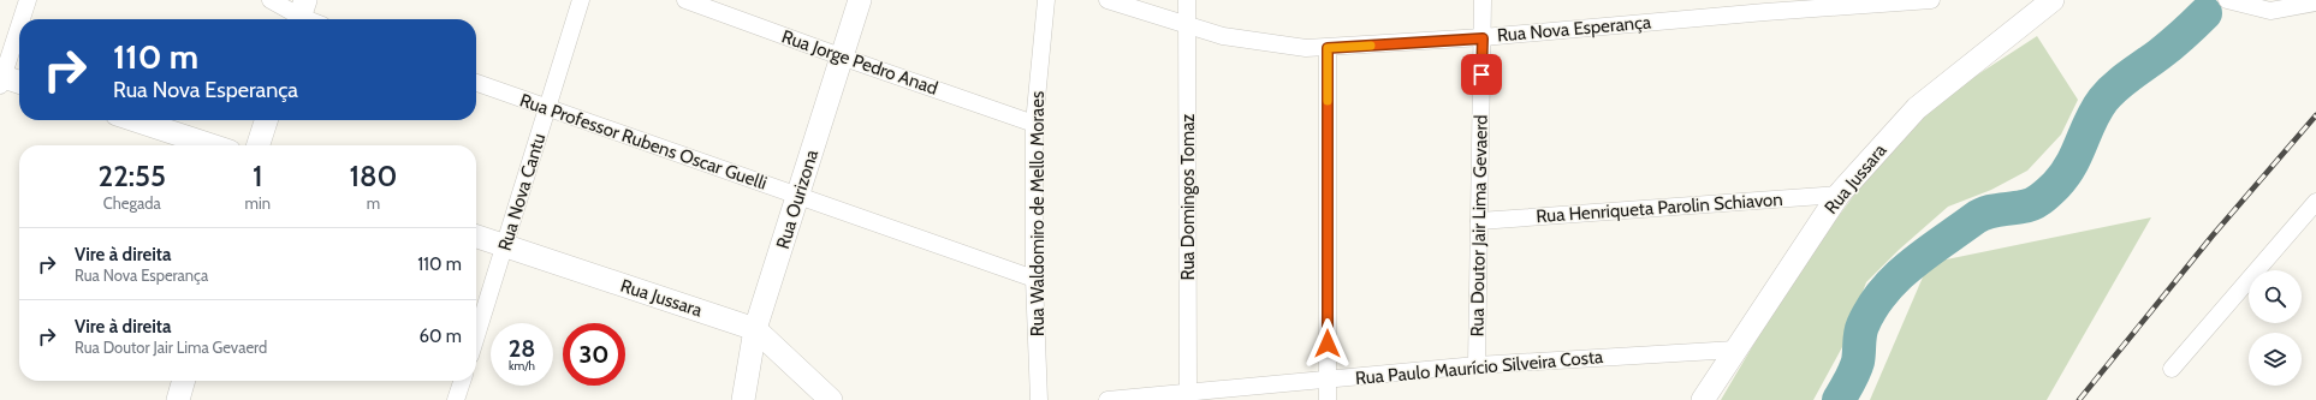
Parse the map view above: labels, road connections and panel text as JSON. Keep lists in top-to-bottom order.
{
  "streets": {
    "street": [
      "Rua Nova Esperança",
      "Rua Jorge Pedro Anad",
      "Rua Professor Rubens Oscar Guelli",
      "Rua Jussara",
      "Rua Nova Cantu",
      "Rua Domingos Tomaz",
      "Rua Ourizona",
      "Rua Henriqueta Parolin Schiavon",
      "Rua Waldomiro de Mello Moraes",
      "Rua Doutor Jair Lima Gevaerd",
      "Rua Paulo Maurício Silveira Costa"
    ]
  },
  "crossings": [
    ["Rua Nova Esperança", "Rua Domingos Tomaz"],
    ["Rua Nova Esperança", "Rua Doutor Jair Lima Gevaerd"],
    ["Rua Jorge Pedro Anad", "Rua Ourizona"],
    ["Rua Jorge Pedro Anad", "Rua Waldomiro de Mello Moraes"],
    ["Rua Professor Rubens Oscar Guelli", "Rua Nova Cantu"],
    ["Rua Professor Rubens Oscar Guelli", "Rua Ourizona"],
    ["Rua Professor Rubens Oscar Guelli", "Rua Waldomiro de Mello Moraes"],
    ["Rua Jussara", "Rua Nova Cantu"],
    ["Rua Jussara", "Rua Ourizona"],
    ["Rua Jussara", "Rua Henriqueta Parolin Schiavon"],
    ["Rua Jussara", "Rua Paulo Maurício Silveira Costa"],
    ["Rua Domingos Tomaz", "Rua Paulo Maurício Silveira Costa"],
    ["Rua Henriqueta Parolin Schiavon", "Rua Doutor Jair Lima Gevaerd"],
    ["Rua Doutor Jair Lima Gevaerd", "Rua Paulo Maurício Silveira Costa"]
  ],
  "page": {
    "turn": ["110 m", "Rua Nova Esperança"],
    "eta": [
      "22:55",
      "Chegada",
      "1",
      "min",
      "180",
      "m"
    ],
    "list": [
      {
        "name": "Vire à direita",
        "note": "Rua Nova Esperança",
        "value": "110 m"
      },
      {
        "name": "Vire à direita",
        "note": "Rua Doutor Jair Lima Gevaerd",
        "value": "60 m"
      }
    ],
    "speed": "28 km/h",
    "limit": "30"
  }
}
